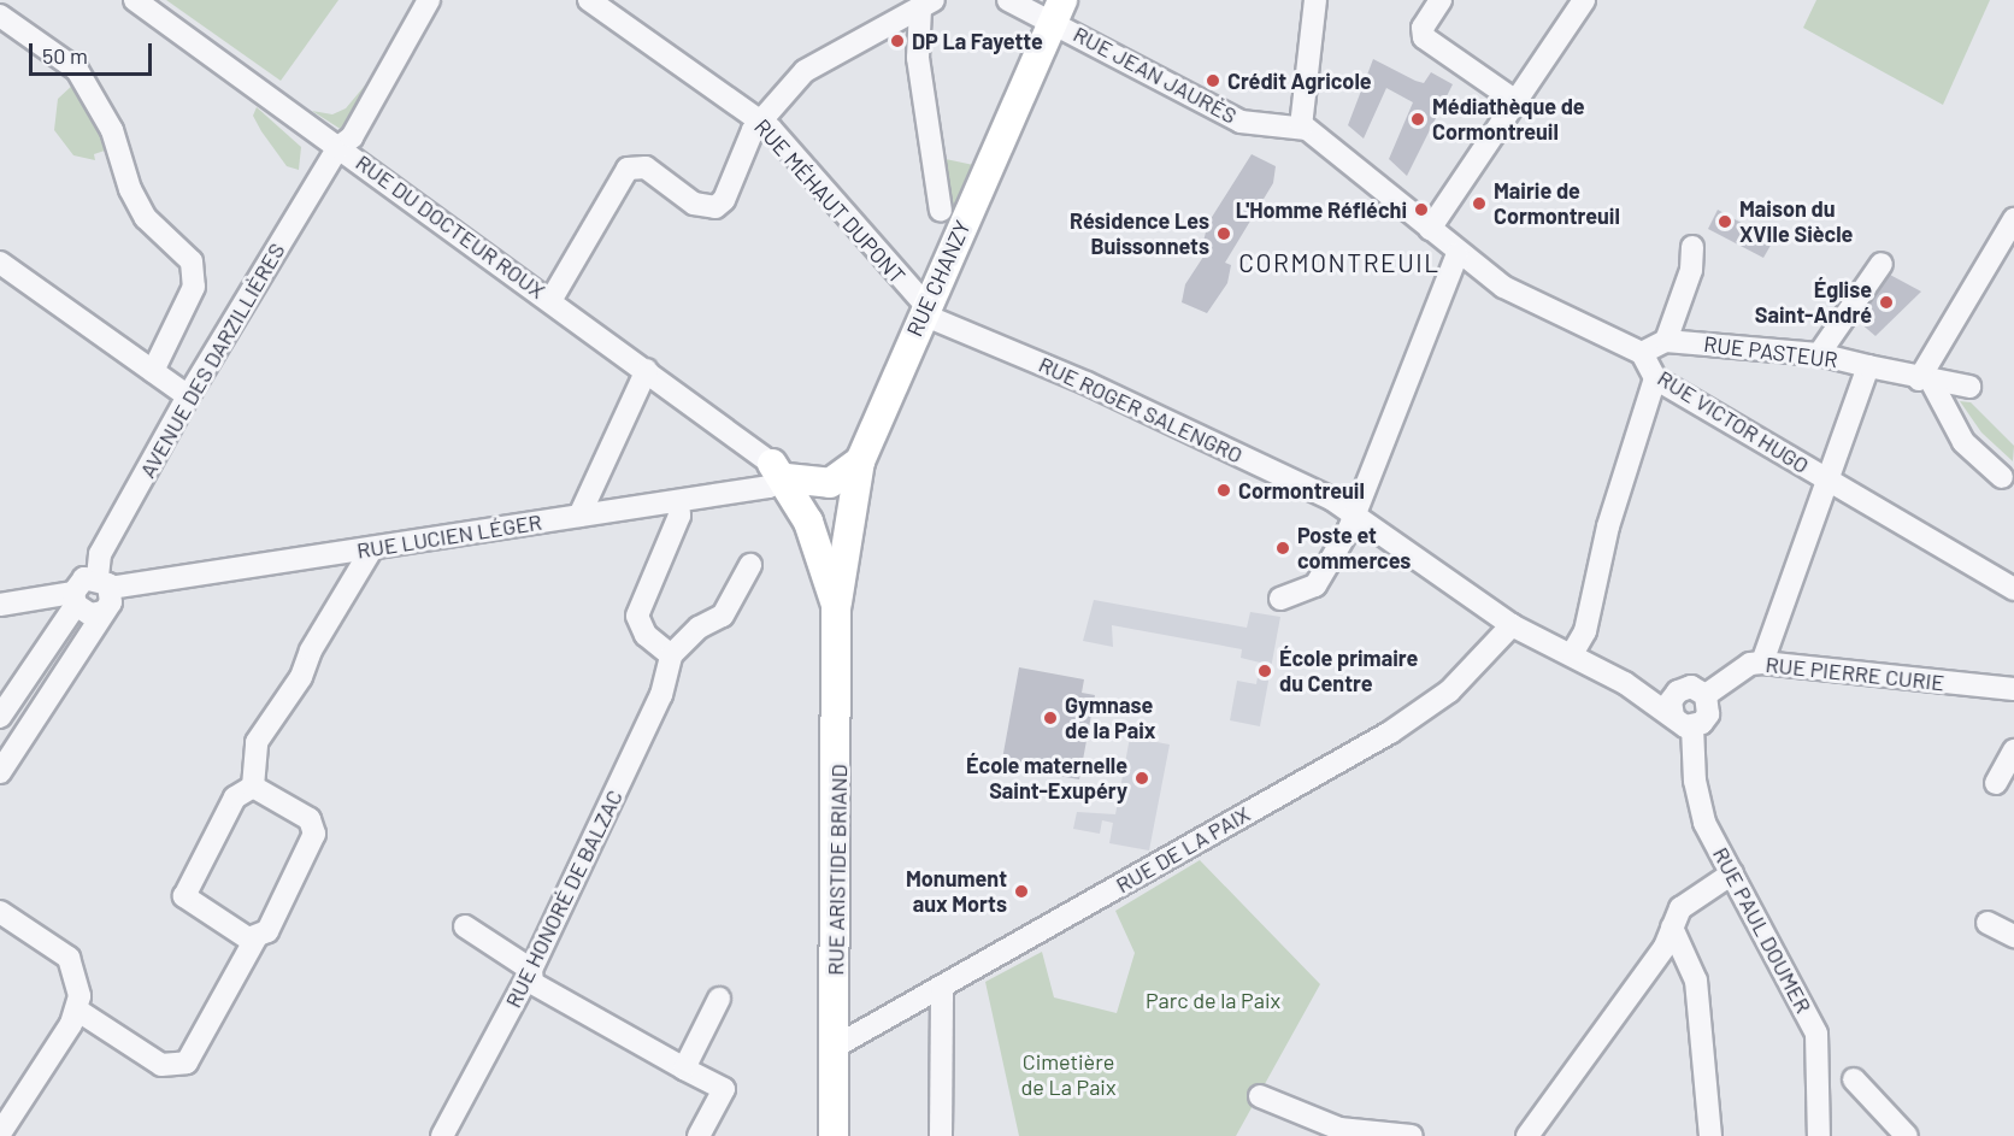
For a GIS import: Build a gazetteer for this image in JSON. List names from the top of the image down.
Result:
{
  "streets": {
    "main road": ["RUE CHANZY", "RUE ARISTIDE BRIAND"],
    "street": [
      "RUE JEAN JAURÈS",
      "RUE MÉHAUT DUPONT",
      "RUE DU DOCTEUR ROUX",
      "RUE PASTEUR",
      "AVENUE DES DARZILLIÈRES",
      "RUE ROGER SALENGRO",
      "RUE VICTOR HUGO",
      "RUE LUCIEN LÉGER",
      "RUE PIERRE CURIE",
      "RUE DE LA PAIX",
      "RUE HONORÉ DE BALZAC",
      "RUE PAUL DOUMER"
    ]
  },
  "crossings": [
    ["RUE JEAN JAURÈS", "RUE CHANZY"],
    ["RUE JEAN JAURÈS", "RUE VICTOR HUGO"],
    ["RUE MÉHAUT DUPONT", "RUE CHANZY"],
    ["RUE MÉHAUT DUPONT", "RUE ROGER SALENGRO"],
    ["RUE DU DOCTEUR ROUX", "AVENUE DES DARZILLIÈRES"],
    ["RUE DU DOCTEUR ROUX", "RUE LUCIEN LÉGER"],
    ["RUE CHANZY", "RUE ROGER SALENGRO"],
    ["RUE PASTEUR", "RUE VICTOR HUGO"],
    ["RUE PASTEUR", "RUE PIERRE CURIE"],
    ["AVENUE DES DARZILLIÈRES", "RUE LUCIEN LÉGER"],
    ["RUE PIERRE CURIE", "RUE PAUL DOUMER"],
    ["RUE DE LA PAIX", "RUE ARISTIDE BRIAND"]
  ],
  "districts": ["CORMONTREUIL"],
  "parks": ["Parc de la Paix", "Cimetière de La Paix"],
  "places": [
    "DP La Fayette",
    "Crédit Agricole",
    "Médiathèque de Cormontreuil",
    "Mairie de Cormontreuil",
    "L'Homme Réfléchi",
    "Maison du XVIIe Siècle",
    "Résidence Les Buissonnets",
    "Église Saint-André",
    "Cormontreuil",
    "Poste et commerces",
    "École primaire du Centre",
    "Gymnase de la Paix",
    "École maternelle Saint-Exupéry",
    "Monument aux Morts"
  ],
  "scale_bar": "50 m"
}
